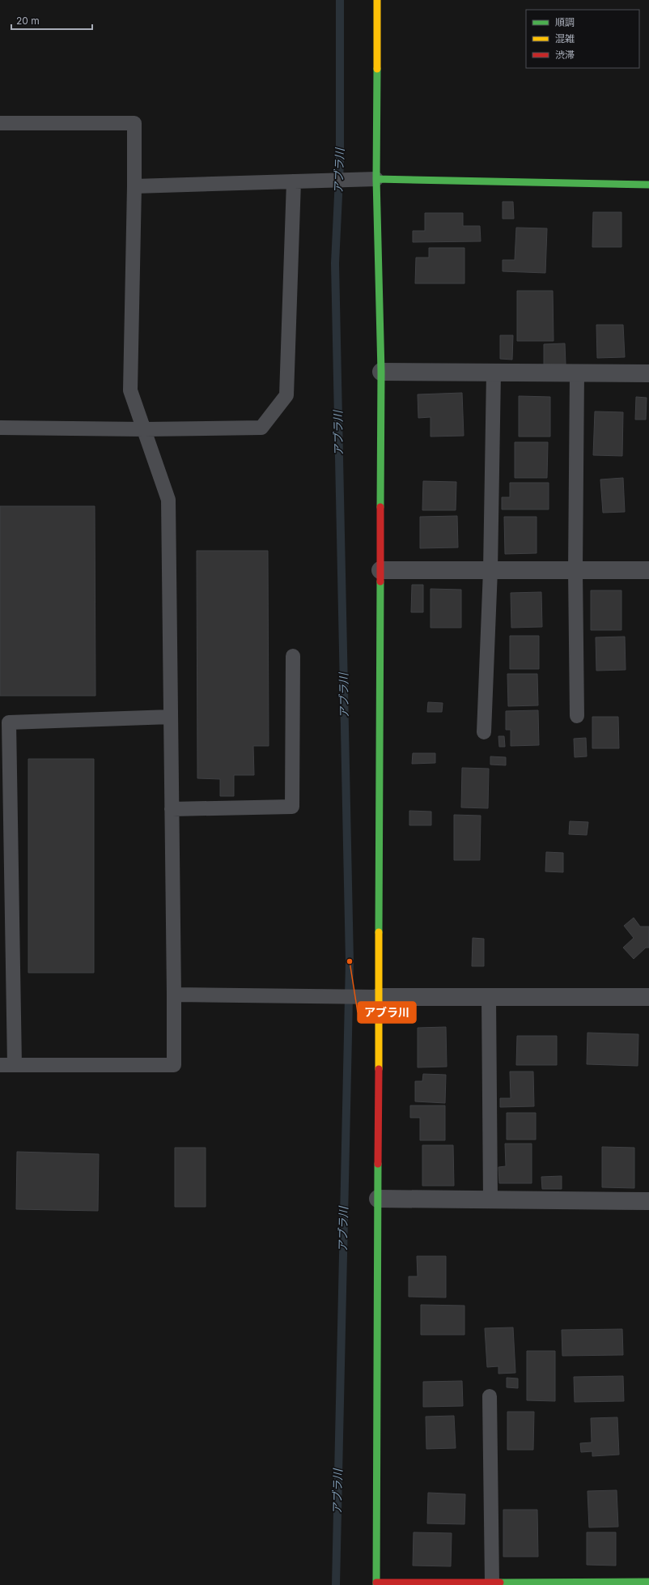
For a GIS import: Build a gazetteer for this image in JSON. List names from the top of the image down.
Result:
{
  "water": ["アブラ川"],
  "places": ["アブラ川"],
  "legend": ["順調", "混雑", "渋滞"],
  "scale_bar": "20 m"
}
